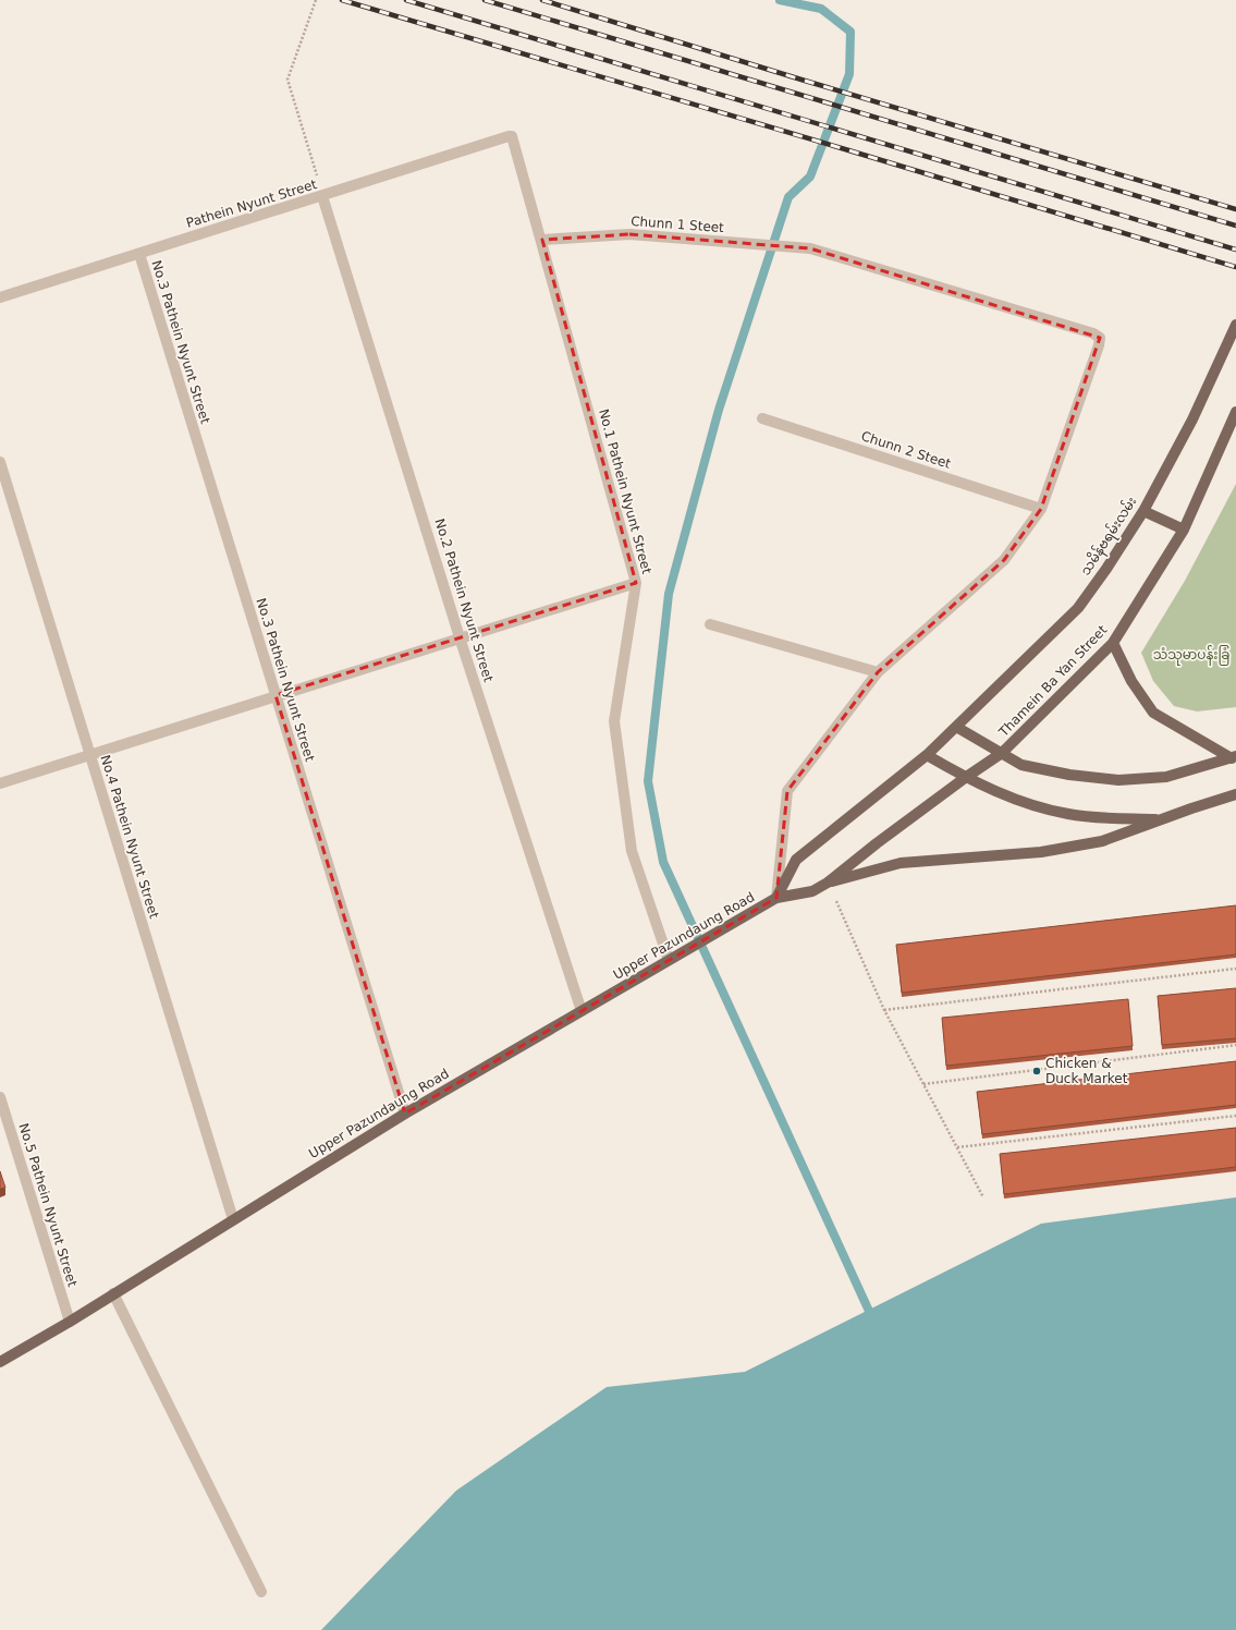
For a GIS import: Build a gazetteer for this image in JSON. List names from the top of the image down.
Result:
{
  "streets": {
    "main road": ["သမိန်ဗရမ်းလမ်း", "Thamein Ba Yan Street", "Upper Pazundaung Road"],
    "street": [
      "Pathein Nyunt Street",
      "Chunn 1 Steet",
      "No.3 Pathein Nyunt Street",
      "Chunn 2 Steet",
      "No.1 Pathein Nyunt Street",
      "No.2 Pathein Nyunt Street",
      "No.4 Pathein Nyunt Street",
      "No.5 Pathein Nyunt Street"
    ]
  },
  "crossings": [
    ["Pathein Nyunt Street", "No.3 Pathein Nyunt Street"],
    ["Pathein Nyunt Street", "No.1 Pathein Nyunt Street"],
    ["Pathein Nyunt Street", "No.2 Pathein Nyunt Street"],
    ["Chunn 1 Steet", "Chunn 2 Steet"],
    ["Chunn 1 Steet", "No.1 Pathein Nyunt Street"],
    ["No.3 Pathein Nyunt Street", "Upper Pazundaung Road"],
    ["No.1 Pathein Nyunt Street", "Upper Pazundaung Road"],
    ["သမိန်ဗရမ်းလမ်း", "Upper Pazundaung Road"],
    ["No.2 Pathein Nyunt Street", "Upper Pazundaung Road"],
    ["No.4 Pathein Nyunt Street", "Upper Pazundaung Road"],
    ["Upper Pazundaung Road", "No.5 Pathein Nyunt Street"]
  ],
  "parks": ["သံသုမာပန်းခြံ"],
  "places": ["Chicken & Duck Market"]
}
